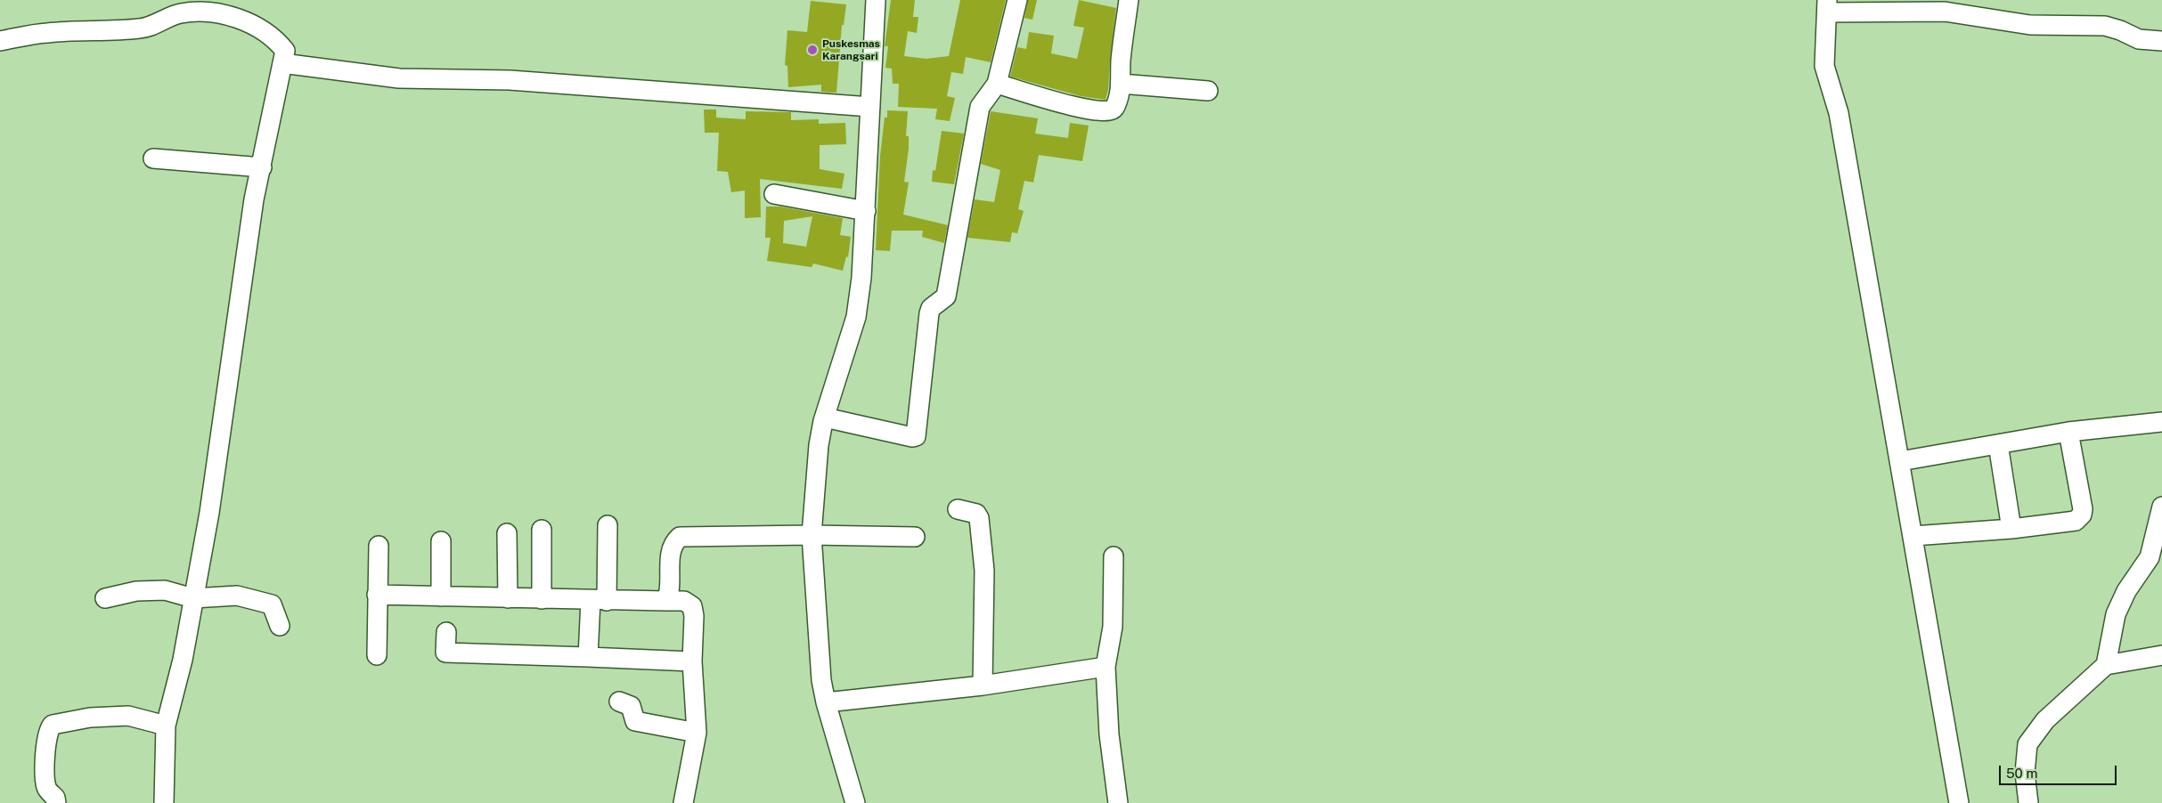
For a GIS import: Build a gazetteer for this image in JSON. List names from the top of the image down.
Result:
{
  "places": ["Puskesmas Karangsari"],
  "scale_bar": "50 m"
}
